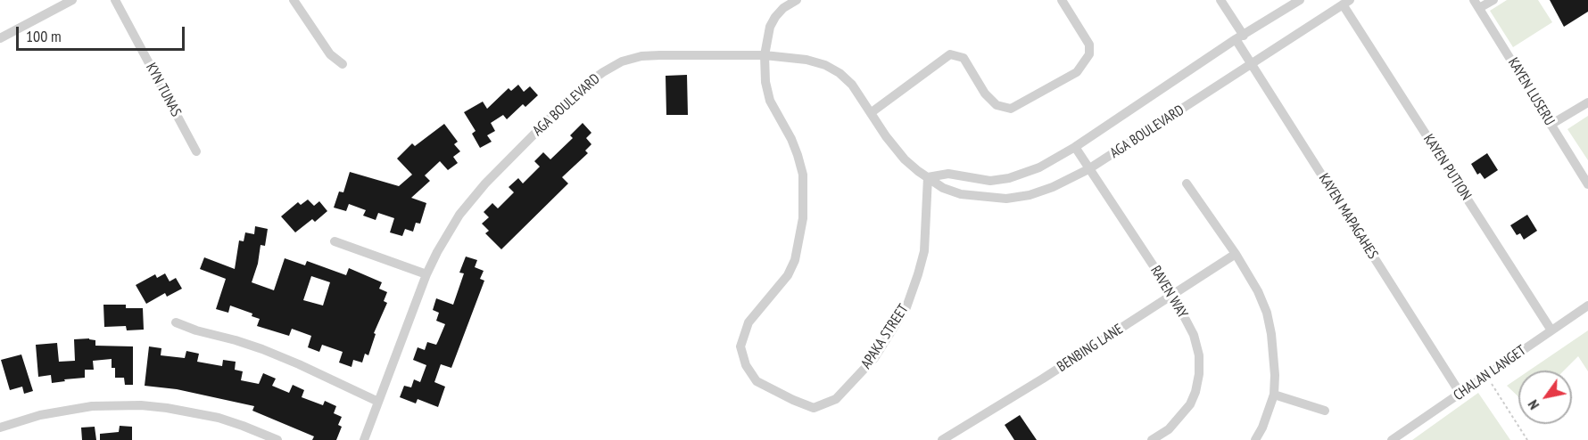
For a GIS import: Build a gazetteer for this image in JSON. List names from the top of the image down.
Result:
{
  "streets": {
    "street": [
      "KYN TUNAS",
      "KAYEN LUSERU",
      "AGA BOULEVARD",
      "KAYEN PUTION",
      "KAYEN MAPAGAHES",
      "RAVEN WAY",
      "APAKA STREET",
      "BENBING LANE",
      "CHALAN LANGET"
    ]
  },
  "crossings": [
    ["AGA BOULEVARD", "KAYEN PUTION"],
    ["AGA BOULEVARD", "KAYEN MAPAGAHES"],
    ["AGA BOULEVARD", "RAVEN WAY"],
    ["AGA BOULEVARD", "APAKA STREET"],
    ["KAYEN PUTION", "CHALAN LANGET"],
    ["KAYEN MAPAGAHES", "CHALAN LANGET"],
    ["RAVEN WAY", "BENBING LANE"]
  ],
  "scale_bar": "100 m",
  "north": "bottom left"
}
